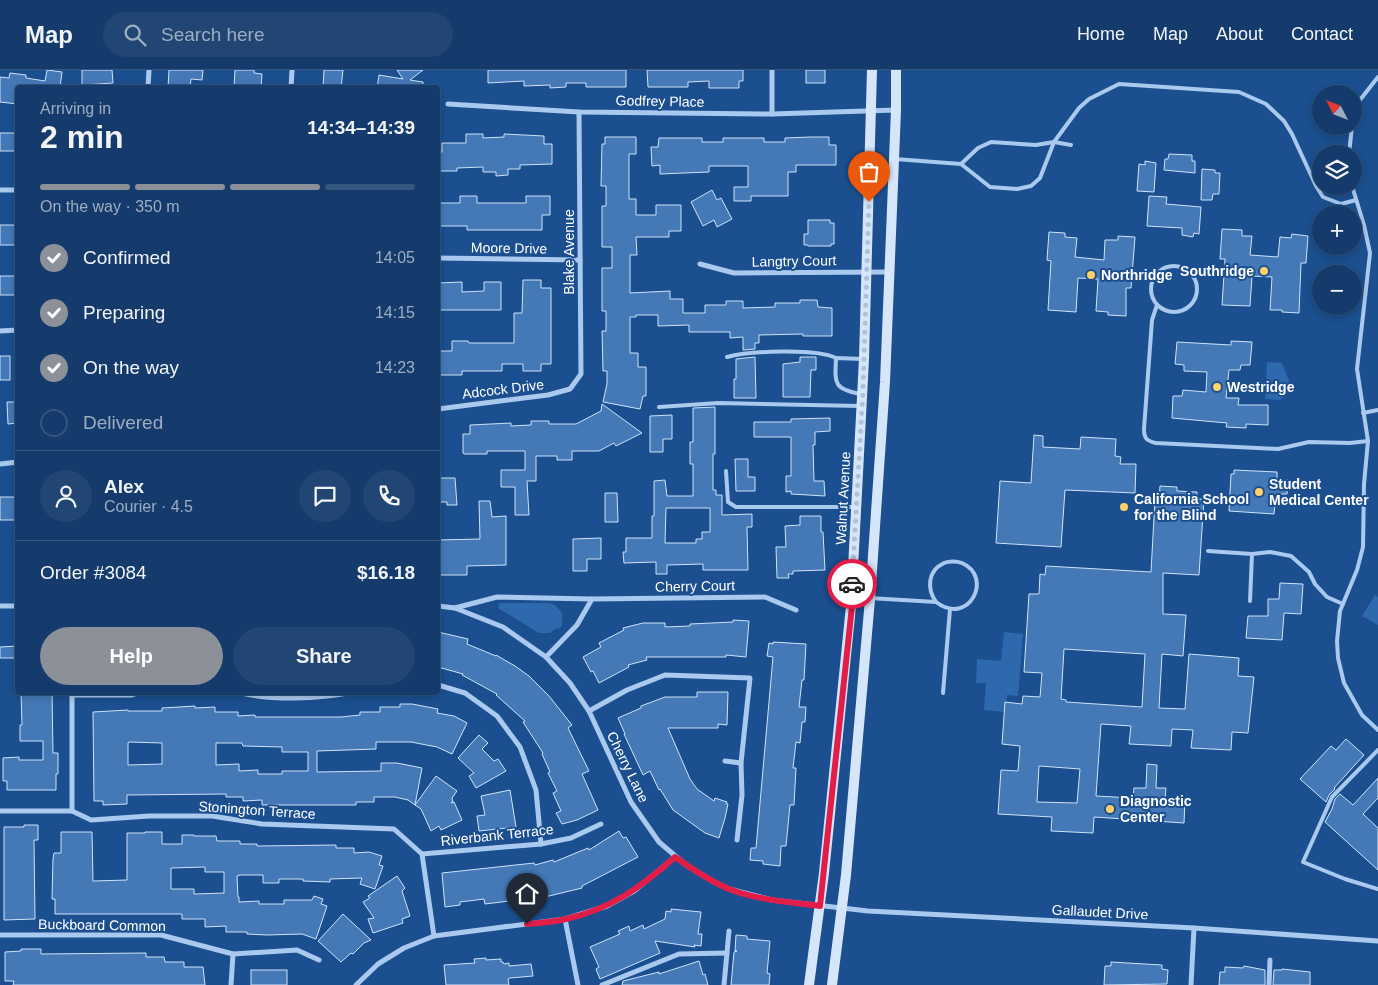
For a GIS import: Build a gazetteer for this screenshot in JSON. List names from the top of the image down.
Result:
{
  "streets": {
    "main road": ["Walnut Avenue"],
    "street": [
      "Godfrey Place",
      "Moore Drive",
      "Blake Avenue",
      "Langtry Court",
      "Adcock Drive",
      "Cherry Court",
      "Cherry Lane",
      "Stonington Terrace",
      "Riverbank Terrace",
      "Gallaudet Drive",
      "Buckboard Common"
    ]
  },
  "crossings": [
    ["Godfrey Place", "Blake Avenue"],
    ["Godfrey Place", "Walnut Avenue"],
    ["Moore Drive", "Blake Avenue"],
    ["Blake Avenue", "Adcock Drive"],
    ["Langtry Court", "Walnut Avenue"],
    ["Walnut Avenue", "Cherry Lane"],
    ["Walnut Avenue", "Gallaudet Drive"],
    ["Cherry Court", "Cherry Lane"],
    ["Cherry Lane", "Gallaudet Drive"],
    ["Stonington Terrace", "Riverbank Terrace"]
  ],
  "places": [
    "Southridge",
    "Northridge",
    "Westridge",
    "Student Medical Center",
    "California School for the Blind",
    "Diagnostic Center"
  ],
  "north": "top left",
  "page": {
    "header": "Map",
    "search": "Search here",
    "nav": [
      "Home",
      "Map",
      "About",
      "Contact"
    ],
    "map_buttons": ["+", "−"],
    "heading": ["2 min", "Arriving in", "14:34–14:39"],
    "panel": [
      "Alex",
      "Courier · 4.5",
      "Order #3084",
      "$16.18"
    ],
    "bar": "On the way · 350 m",
    "list": [
      ["Confirmed", "14:05"],
      ["Preparing", "14:15"],
      ["On the way", "14:23"],
      "Delivered"
    ],
    "buttons": ["Help", "Share"]
  }
}
